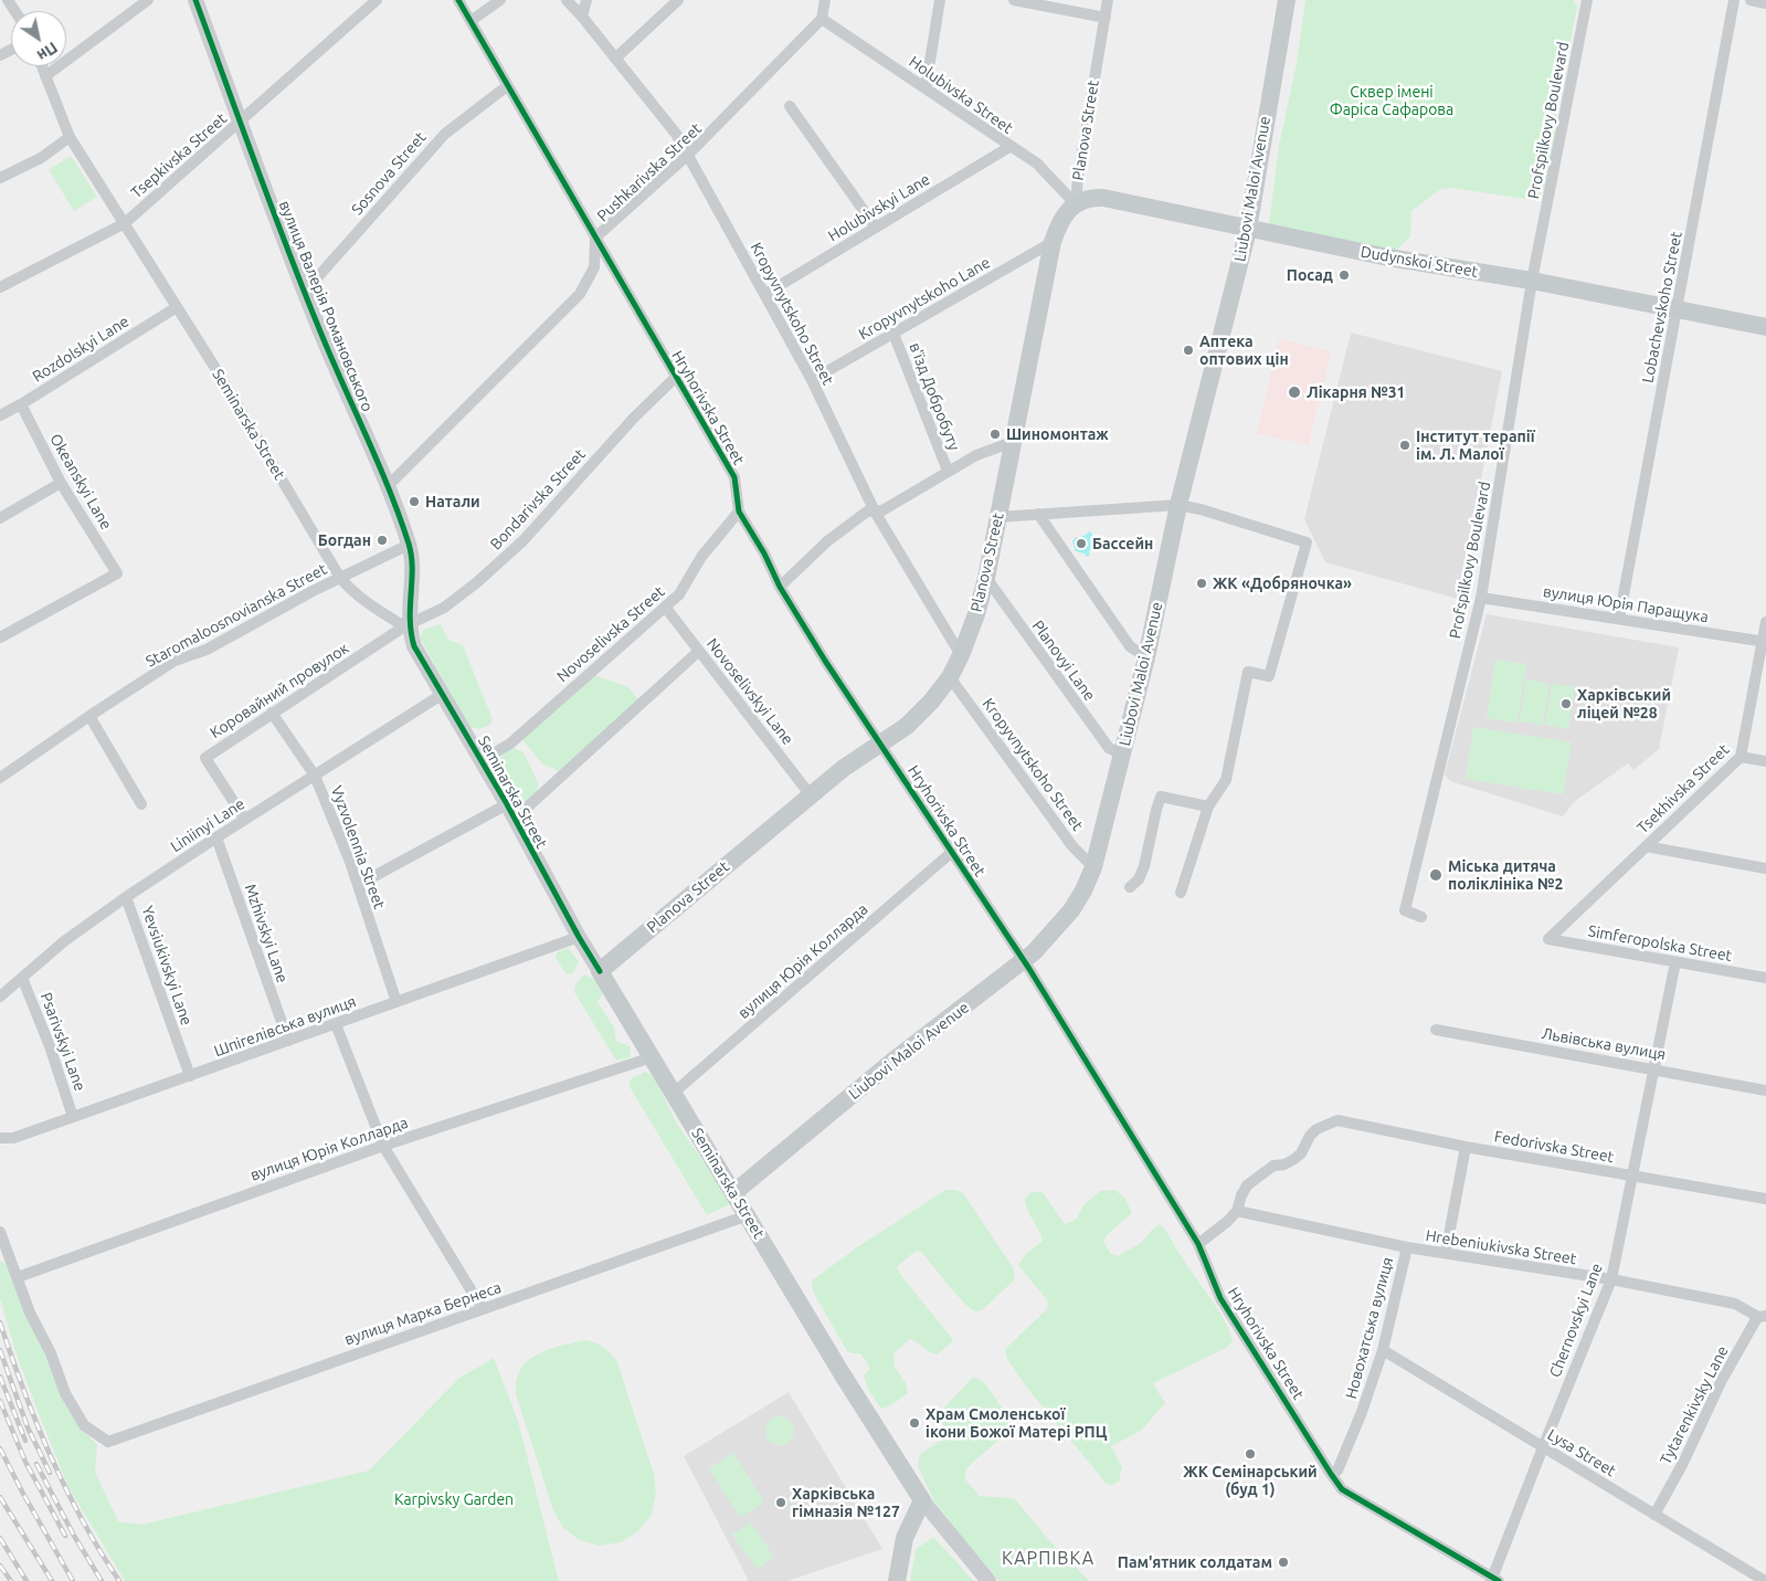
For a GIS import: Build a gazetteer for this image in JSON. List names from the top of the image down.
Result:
{
  "streets": {
    "main road": [
      "Planova Street",
      "Liubovi Maloi Avenue",
      "Dudynskoi Street",
      "Seminarska Street"
    ],
    "street": [
      "Holubivska Street",
      "Profspilkovy Boulevard",
      "Tsepkivska Street",
      "Pushkarivska Street",
      "Sosnova Street",
      "Holubivskyi Lane",
      "Kropyvnytskoho Lane",
      "вулиця Валерія Романовського",
      "Lobachevskoho Street",
      "Kropyvnytskoho Street",
      "Rozdolskyi Lane",
      "в'їзд Добробуту",
      "Hryhorivska Street",
      "Okeanskyi Lane",
      "Bondarivska Street",
      "вулиця Юрія Паращука",
      "Staromaloosnovianska Street",
      "Novoselivska Street",
      "Planovyi Lane",
      "Коровайний провулок",
      "Novoselivskyi Lane",
      "Tsekhivska Street",
      "Liniinyi Lane",
      "Vyzvolennia Street",
      "Mzhivskyi Lane",
      "Simferopolska Street",
      "вулиця Юрія Колларда",
      "Yevsiukivskyi Lane",
      "Шпігелівська вулиця",
      "Psarivskyi Lane",
      "Львівська вулиця",
      "Fedorivska Street",
      "Hrebeniukivska Street",
      "вулиця Марка Бернеса",
      "Chernovskyi Lane",
      "Новохатська вулиця",
      "Tytarenkivsky Lane",
      "Lysa Street"
    ]
  },
  "crossings": [
    ["Holubivska Street", "Planova Street"],
    ["Holubivska Street", "Pushkarivska Street"],
    ["Holubivska Street", "Holubivskyi Lane"],
    ["Holubivska Street", "Dudynskoi Street"],
    ["Profspilkovy Boulevard", "Dudynskoi Street"],
    ["Profspilkovy Boulevard", "вулиця Юрія Паращука"],
    ["Planova Street", "Dudynskoi Street"],
    ["Planova Street", "Kropyvnytskoho Lane"],
    ["Planova Street", "Kropyvnytskoho Street"],
    ["Planova Street", "Hryhorivska Street"],
    ["Planova Street", "Seminarska Street"],
    ["Planova Street", "Planovyi Lane"],
    ["Planova Street", "Novoselivskyi Lane"],
    ["Tsepkivska Street", "вулиця Валерія Романовського"],
    ["Tsepkivska Street", "Seminarska Street"],
    ["Pushkarivska Street", "вулиця Валерія Романовського"],
    ["Pushkarivska Street", "Kropyvnytskoho Street"],
    ["Pushkarivska Street", "Hryhorivska Street"],
    ["Sosnova Street", "вулиця Валерія Романовського"],
    ["Sosnova Street", "Hryhorivska Street"],
    ["Liubovi Maloi Avenue", "Dudynskoi Street"],
    ["Liubovi Maloi Avenue", "Kropyvnytskoho Street"],
    ["Liubovi Maloi Avenue", "Hryhorivska Street"],
    ["Liubovi Maloi Avenue", "Seminarska Street"],
    ["Liubovi Maloi Avenue", "Planovyi Lane"],
    ["Holubivskyi Lane", "Kropyvnytskoho Street"],
    ["Dudynskoi Street", "Lobachevskoho Street"],
    ["Kropyvnytskoho Lane", "Kropyvnytskoho Street"],
    ["Kropyvnytskoho Lane", "в'їзд Добробуту"],
    ["вулиця Валерія Романовського", "Seminarska Street"],
    ["вулиця Валерія Романовського", "Bondarivska Street"],
    ["вулиця Валерія Романовського", "Staromaloosnovianska Street"],
    ["вулиця Валерія Романовського", "Коровайний провулок"],
    ["Lobachevskoho Street", "вулиця Юрія Паращука"],
    ["Rozdolskyi Lane", "Seminarska Street"],
    ["Rozdolskyi Lane", "Okeanskyi Lane"],
    ["Hryhorivska Street", "Bondarivska Street"],
    ["Hryhorivska Street", "Novoselivska Street"],
    ["Hryhorivska Street", "вулиця Юрія Колларда"],
    ["Hryhorivska Street", "Chernovskyi Lane"],
    ["Hryhorivska Street", "Новохатська вулиця"],
    ["Seminarska Street", "Bondarivska Street"],
    ["Seminarska Street", "Staromaloosnovianska Street"],
    ["Seminarska Street", "Novoselivska Street"],
    ["Seminarska Street", "Коровайний провулок"],
    ["Seminarska Street", "Liniinyi Lane"],
    ["Seminarska Street", "вулиця Юрія Колларда"],
    ["Seminarska Street", "Шпігелівська вулиця"],
    ["Seminarska Street", "вулиця Марка Бернеса"],
    ["Bondarivska Street", "Коровайний провулок"],
    ["вулиця Юрія Паращука", "Tsekhivska Street"],
    ["Novoselivska Street", "Novoselivskyi Lane"],
    ["Коровайний провулок", "Liniinyi Lane"],
    ["Коровайний провулок", "Vyzvolennia Street"],
    ["Tsekhivska Street", "Simferopolska Street"],
    ["Liniinyi Lane", "Vyzvolennia Street"],
    ["Liniinyi Lane", "Mzhivskyi Lane"],
    ["Liniinyi Lane", "Yevsiukivskyi Lane"],
    ["Liniinyi Lane", "Psarivskyi Lane"],
    ["Vyzvolennia Street", "Шпігелівська вулиця"],
    ["Mzhivskyi Lane", "Шпігелівська вулиця"],
    ["Simferopolska Street", "Chernovskyi Lane"],
    ["вулиця Юрія Колларда", "вулиця Марка Бернеса"],
    ["Yevsiukivskyi Lane", "Шпігелівська вулиця"],
    ["Шпігелівська вулиця", "Psarivskyi Lane"],
    ["Львівська вулиця", "Chernovskyi Lane"],
    ["Fedorivska Street", "Hrebeniukivska Street"],
    ["Fedorivska Street", "Chernovskyi Lane"],
    ["Hrebeniukivska Street", "Chernovskyi Lane"],
    ["Hrebeniukivska Street", "Новохатська вулиця"],
    ["Hrebeniukivska Street", "Tytarenkivsky Lane"],
    ["Chernovskyi Lane", "Lysa Street"],
    ["Новохатська вулиця", "Lysa Street"],
    ["Tytarenkivsky Lane", "Lysa Street"]
  ],
  "districts": ["КАРПІВКА"],
  "parks": ["Сквер імені Фаріса Сафарова", "Karpivsky Garden"],
  "places": [
    "Посад",
    "Аптека оптових цін",
    "Лікарня №31",
    "Шиномонтаж",
    "Інститут терапії ім. Л. Малої",
    "Натали",
    "Богдан",
    "Бассейн",
    "ЖК «Добряночка»",
    "Харківський ліцей №28",
    "Міська дитяча поліклініка №2",
    "Храм Смоленської ікони Божої Матері РПЦ",
    "ЖК Семінарський (буд 1)",
    "Харківська гімназія №127",
    "Пам'ятник солдатам"
  ],
  "north": "bottom right"
}
